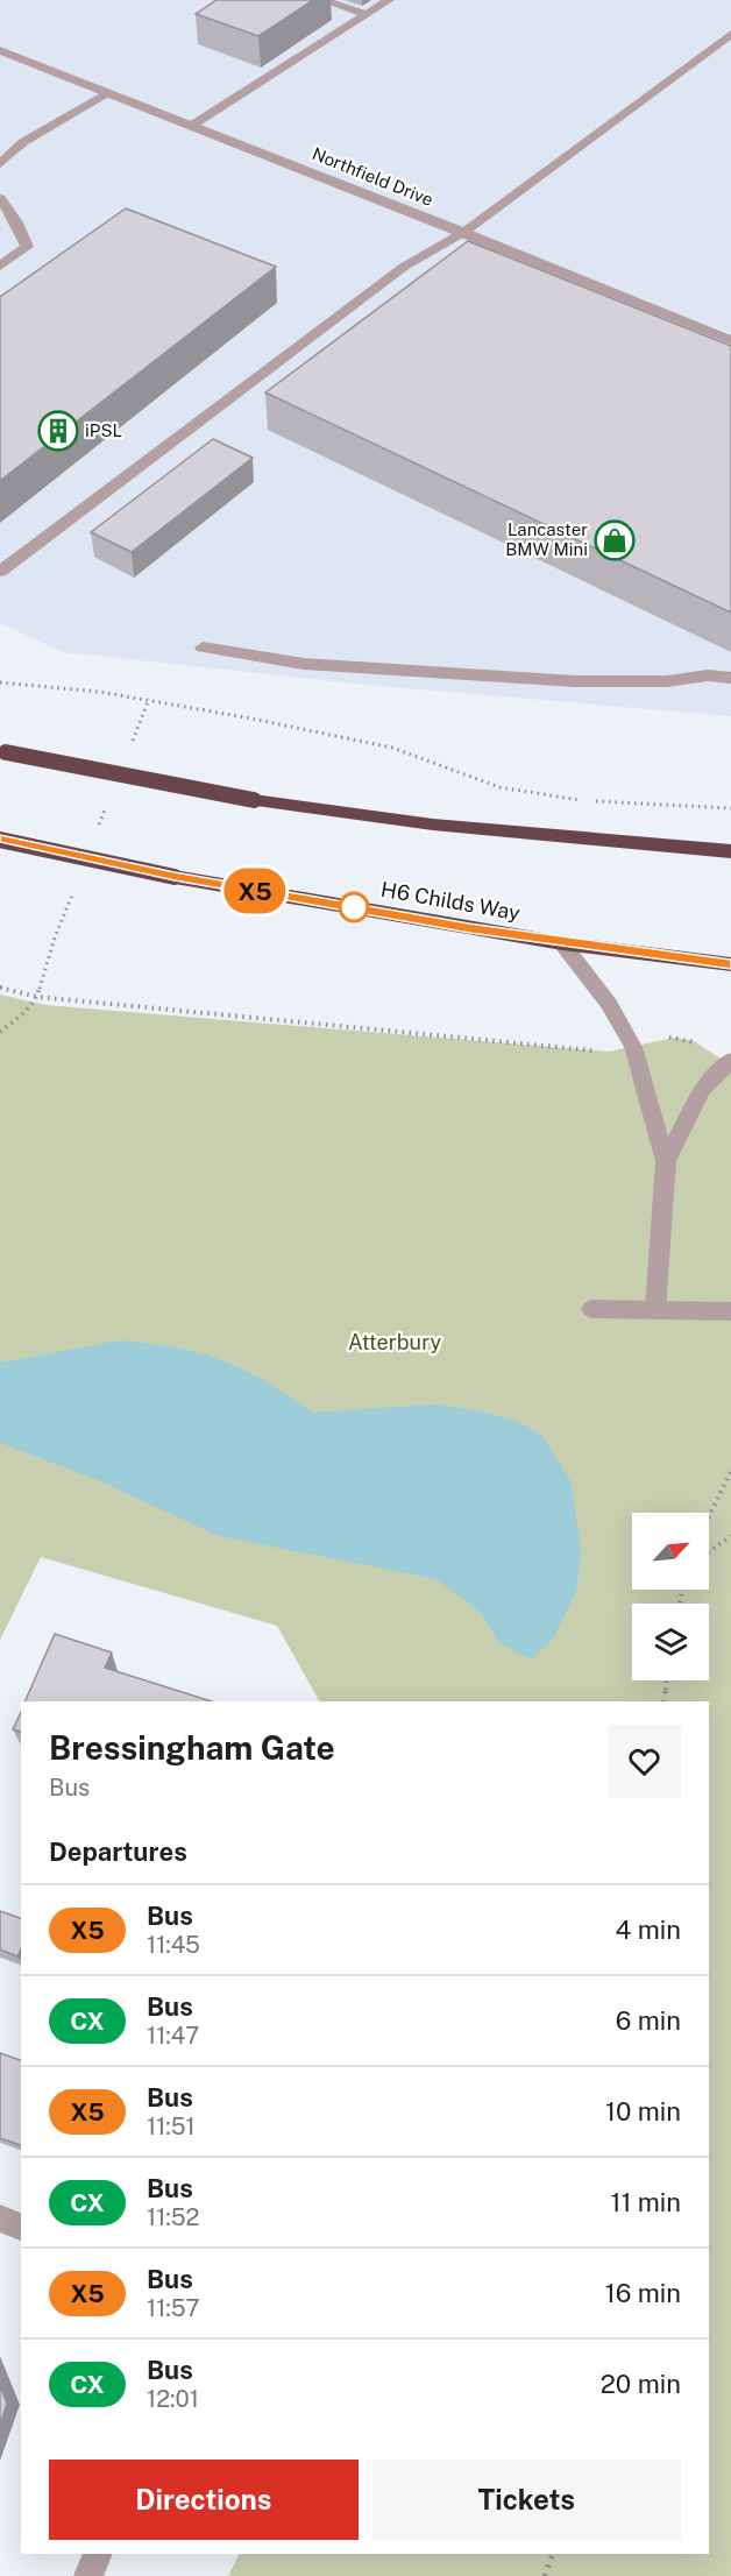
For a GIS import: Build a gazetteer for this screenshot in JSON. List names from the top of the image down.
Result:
{
  "streets": {
    "highway": ["H6 Childs Way"],
    "street": ["Northfield Drive"]
  },
  "parks": ["Atterbury"],
  "places": {
    "building": ["iPSL"],
    "shop": ["Lancaster BMW Mini"]
  },
  "lines": ["bus line X5"],
  "north": "top right",
  "page": {
    "on_map": "X5",
    "heading": [
      ["Bressingham Gate", "Bus"],
      "Departures"
    ],
    "list": [
      {
        "mark": "X5",
        "name": "Bus",
        "note": "11:45",
        "value": "4 min"
      },
      {
        "mark": "CX",
        "name": "Bus",
        "note": "11:47",
        "value": "6 min"
      },
      {
        "mark": "X5",
        "name": "Bus",
        "note": "11:51",
        "value": "10 min"
      },
      {
        "mark": "CX",
        "name": "Bus",
        "note": "11:52",
        "value": "11 min"
      },
      {
        "mark": "X5",
        "name": "Bus",
        "note": "11:57",
        "value": "16 min"
      },
      {
        "mark": "CX",
        "name": "Bus",
        "note": "12:01",
        "value": "20 min"
      }
    ],
    "buttons": ["Directions", "Tickets"]
  }
}
